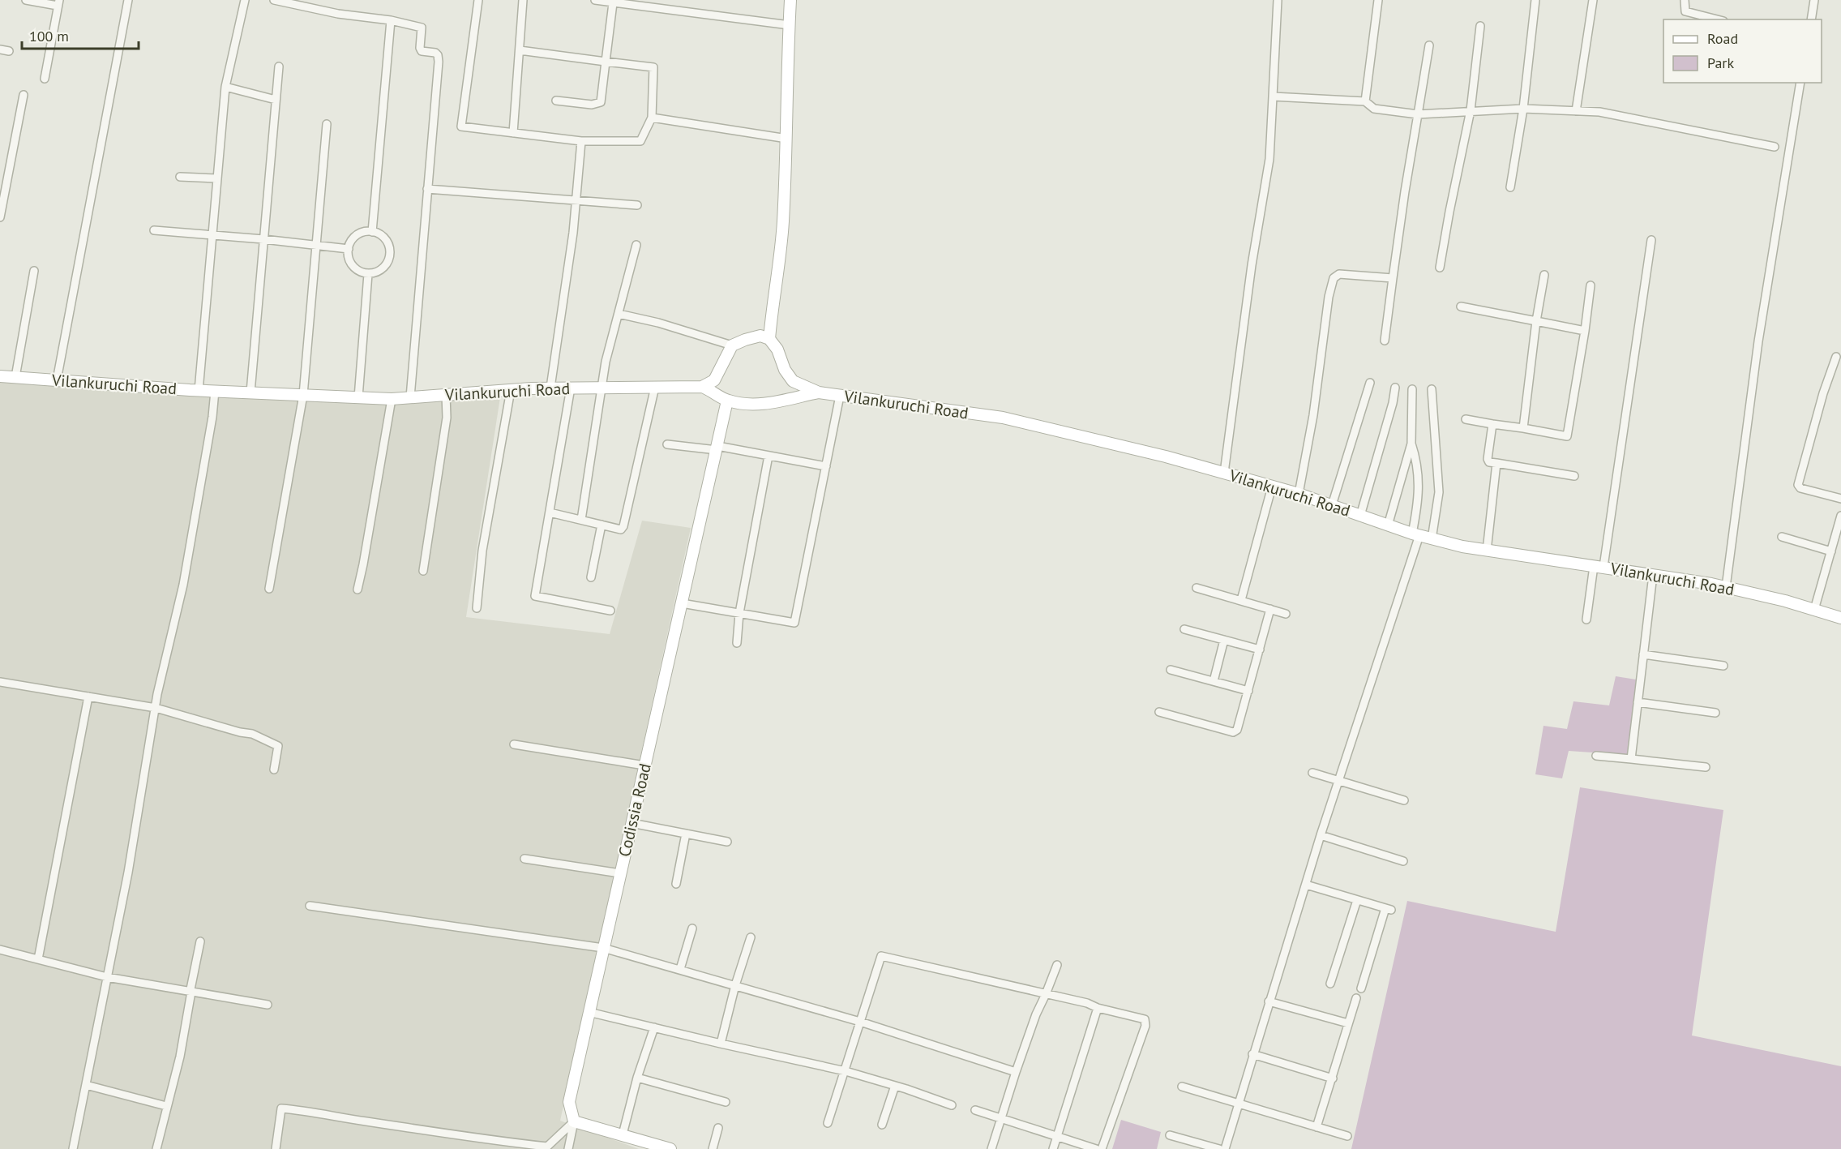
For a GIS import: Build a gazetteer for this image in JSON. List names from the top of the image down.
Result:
{
  "streets": {
    "main road": ["Vilankuruchi Road", "Codissia Road"]
  },
  "legend": ["Road", "Park"],
  "scale_bar": "100 m"
}
